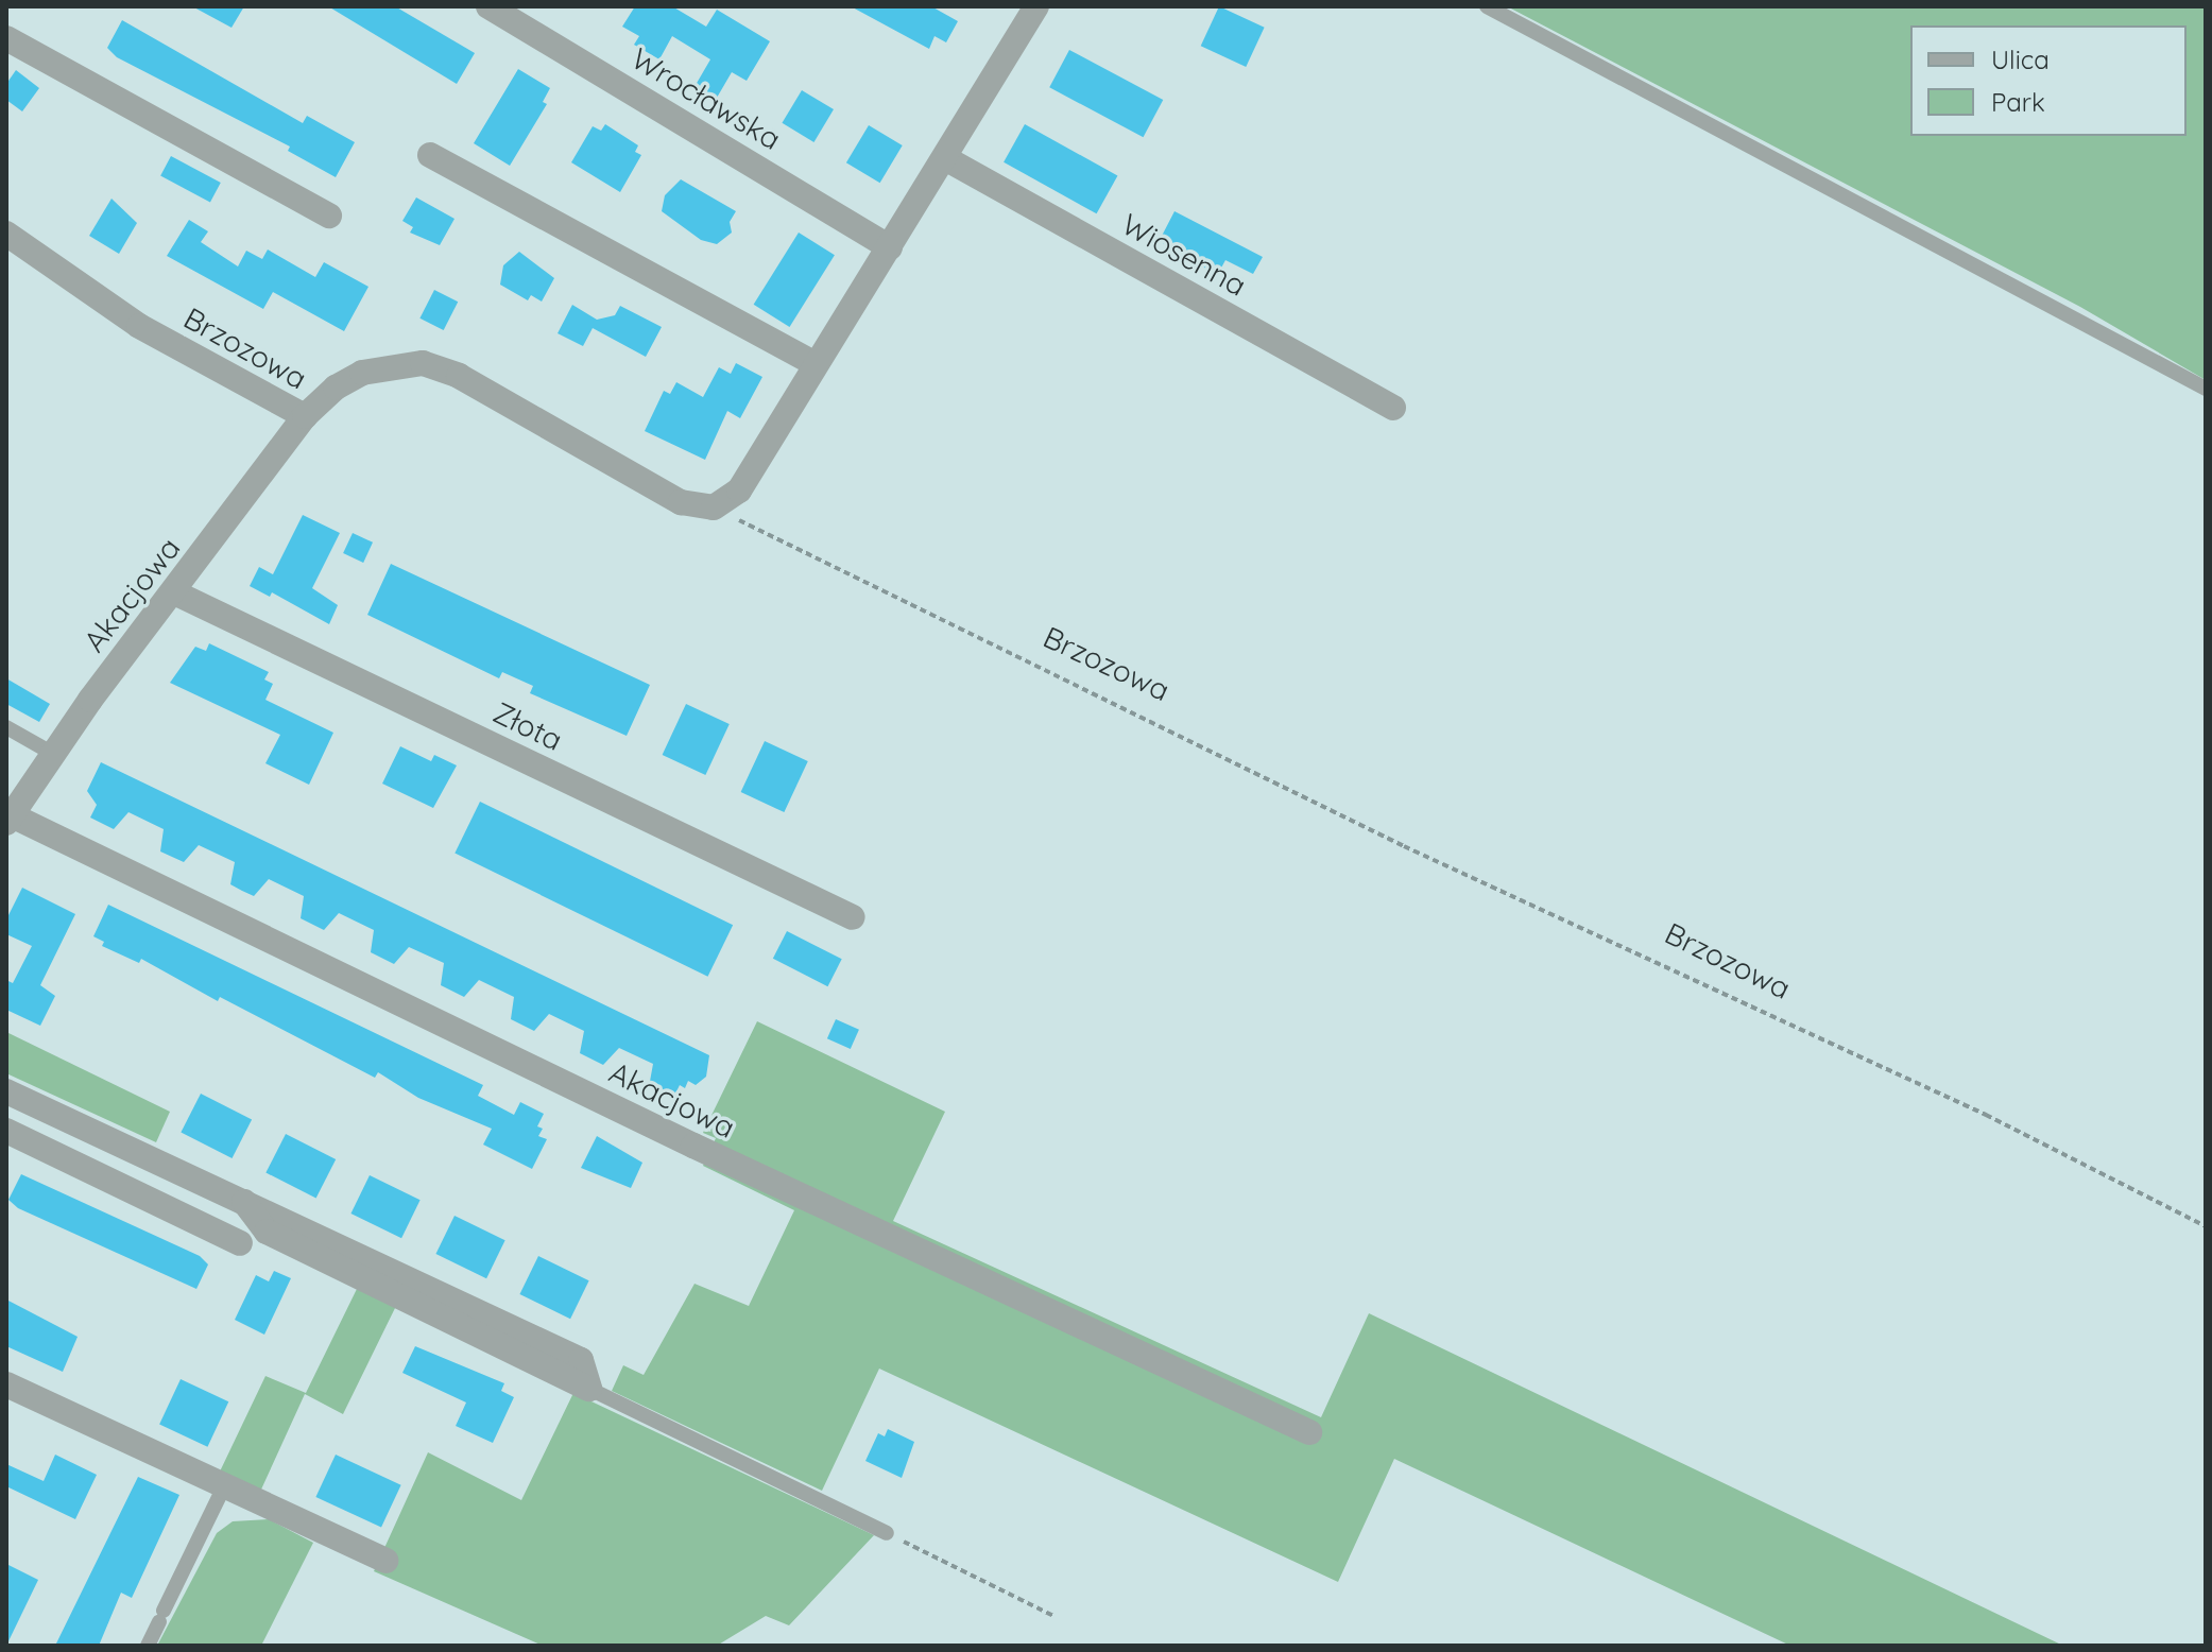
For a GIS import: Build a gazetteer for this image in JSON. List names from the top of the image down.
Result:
{
  "streets": {
    "street": [
      "Wrocławska",
      "Wiosenna",
      "Brzozowa",
      "Akacjowa",
      "Złota"
    ]
  },
  "crossings": [
    ["Brzozowa", "Akacjowa"],
    ["Akacjowa", "Złota"]
  ],
  "legend": ["Ulica", "Park"]
}
